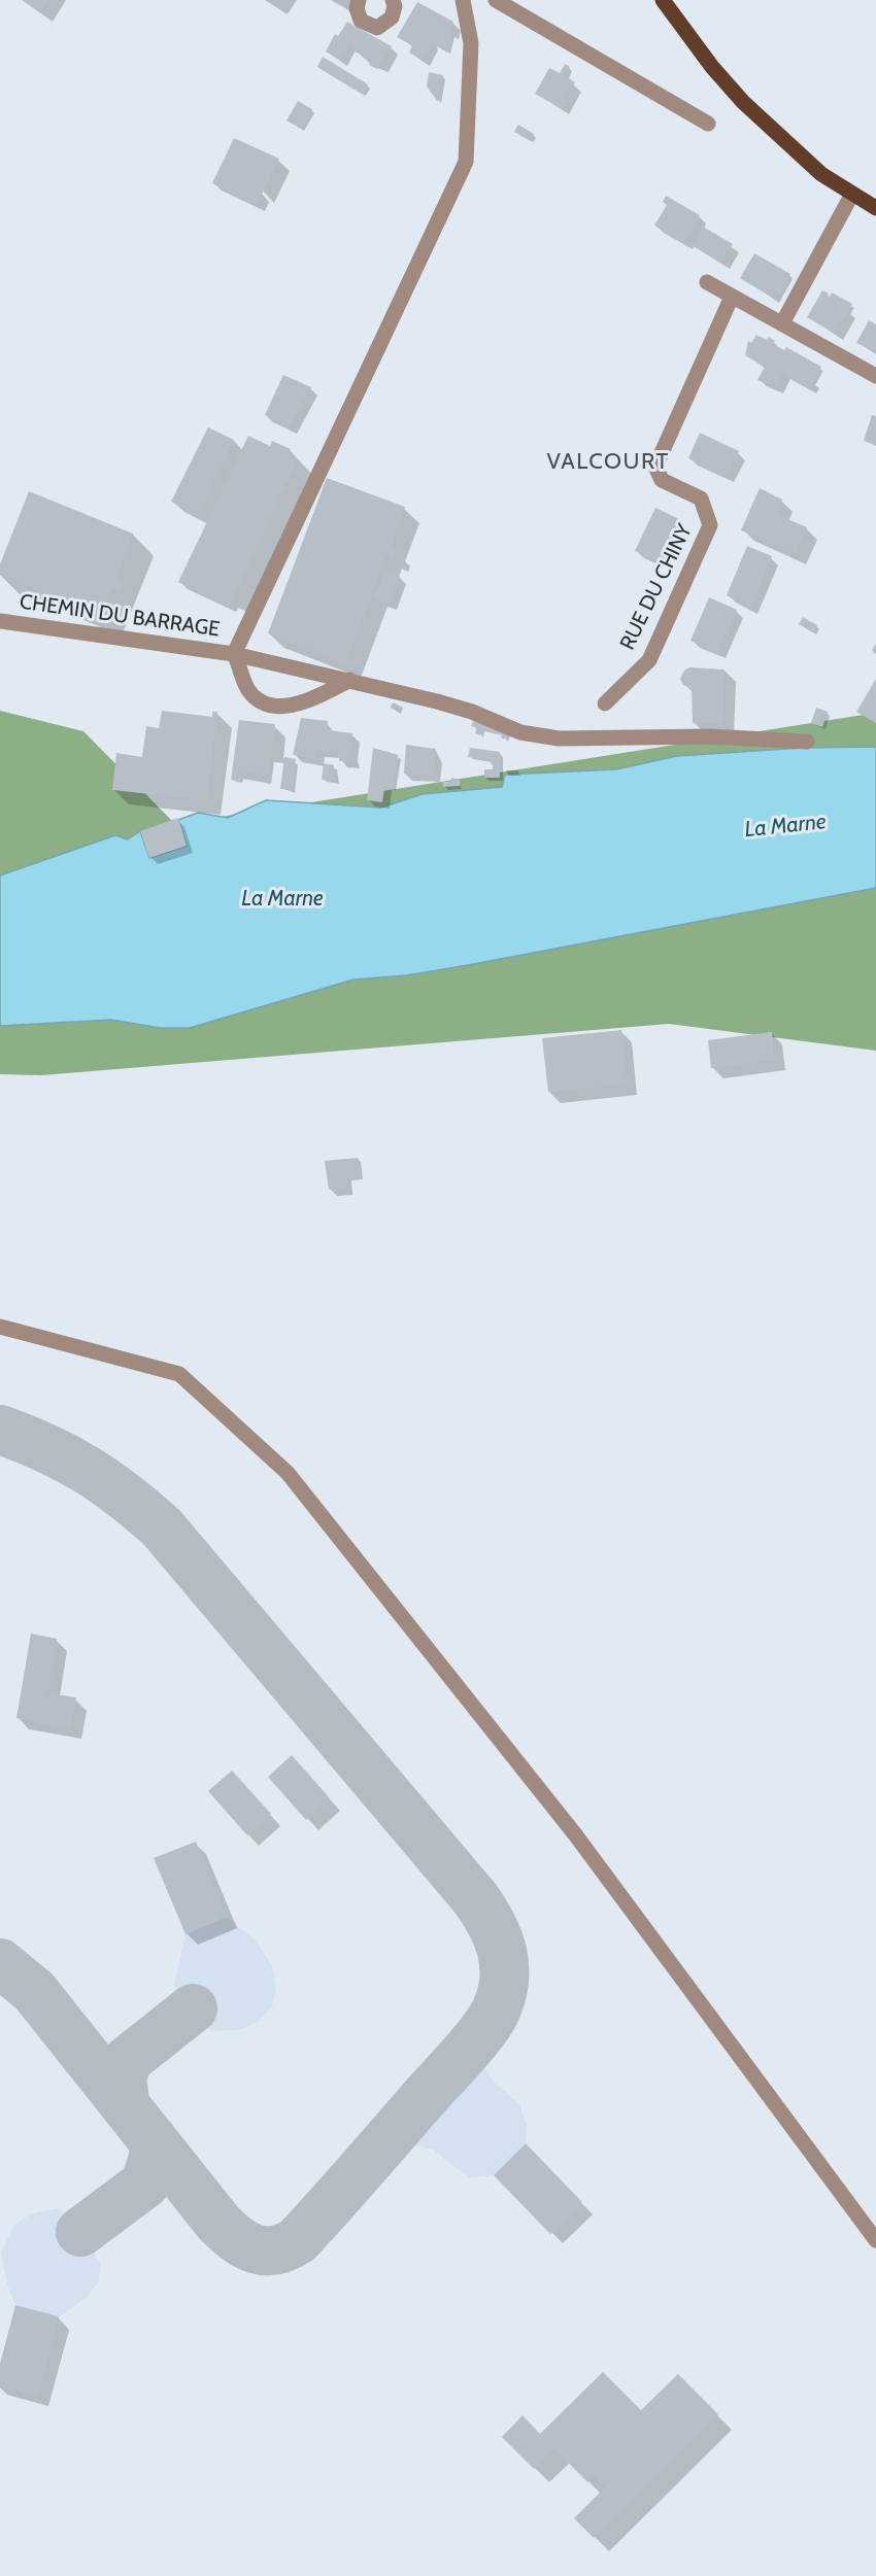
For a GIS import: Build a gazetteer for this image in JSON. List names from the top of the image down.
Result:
{
  "streets": {
    "street": ["RUE DU CHINY", "CHEMIN DU BARRAGE"]
  },
  "districts": ["VALCOURT"],
  "water": ["La Marne"]
}
